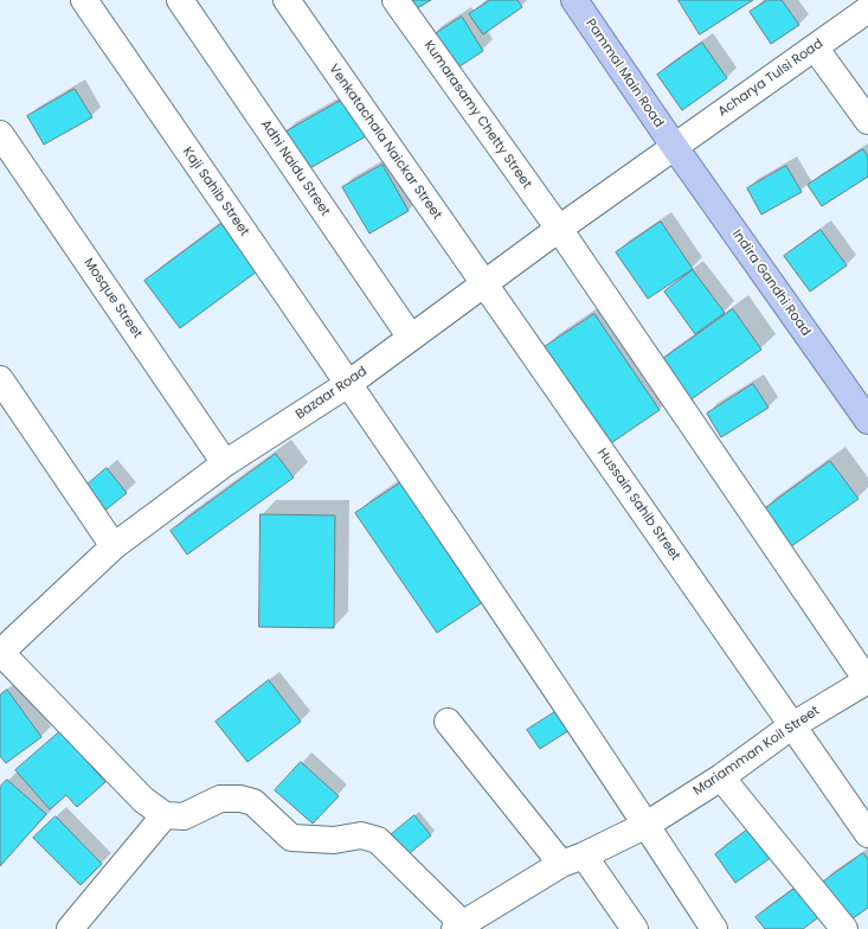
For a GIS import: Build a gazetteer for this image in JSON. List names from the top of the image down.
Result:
{
  "streets": {
    "main road": ["Pammal Main Road", "Indira Gandhi Road"],
    "street": [
      "Acharya Tulsi Road",
      "Kumarasamy Chetty Street",
      "Venkatachala Naickar Street",
      "Adhi Naidu Street",
      "Kaji Sahib Street",
      "Mosque Street",
      "Bazaar Road",
      "Hussain Sahib Street",
      "Mariamman Koil Street"
    ]
  },
  "crossings": [
    ["Pammal Main Road", "Acharya Tulsi Road"],
    ["Pammal Main Road", "Indira Gandhi Road"],
    ["Pammal Main Road", "Bazaar Road"],
    ["Acharya Tulsi Road", "Indira Gandhi Road"],
    ["Acharya Tulsi Road", "Bazaar Road"],
    ["Kumarasamy Chetty Street", "Bazaar Road"],
    ["Kumarasamy Chetty Street", "Mariamman Koil Street"],
    ["Venkatachala Naickar Street", "Bazaar Road"],
    ["Venkatachala Naickar Street", "Hussain Sahib Street"],
    ["Adhi Naidu Street", "Bazaar Road"],
    ["Kaji Sahib Street", "Bazaar Road"],
    ["Kaji Sahib Street", "Mariamman Koil Street"],
    ["Indira Gandhi Road", "Bazaar Road"],
    ["Mosque Street", "Bazaar Road"],
    ["Bazaar Road", "Hussain Sahib Street"],
    ["Hussain Sahib Street", "Mariamman Koil Street"]
  ]
}
